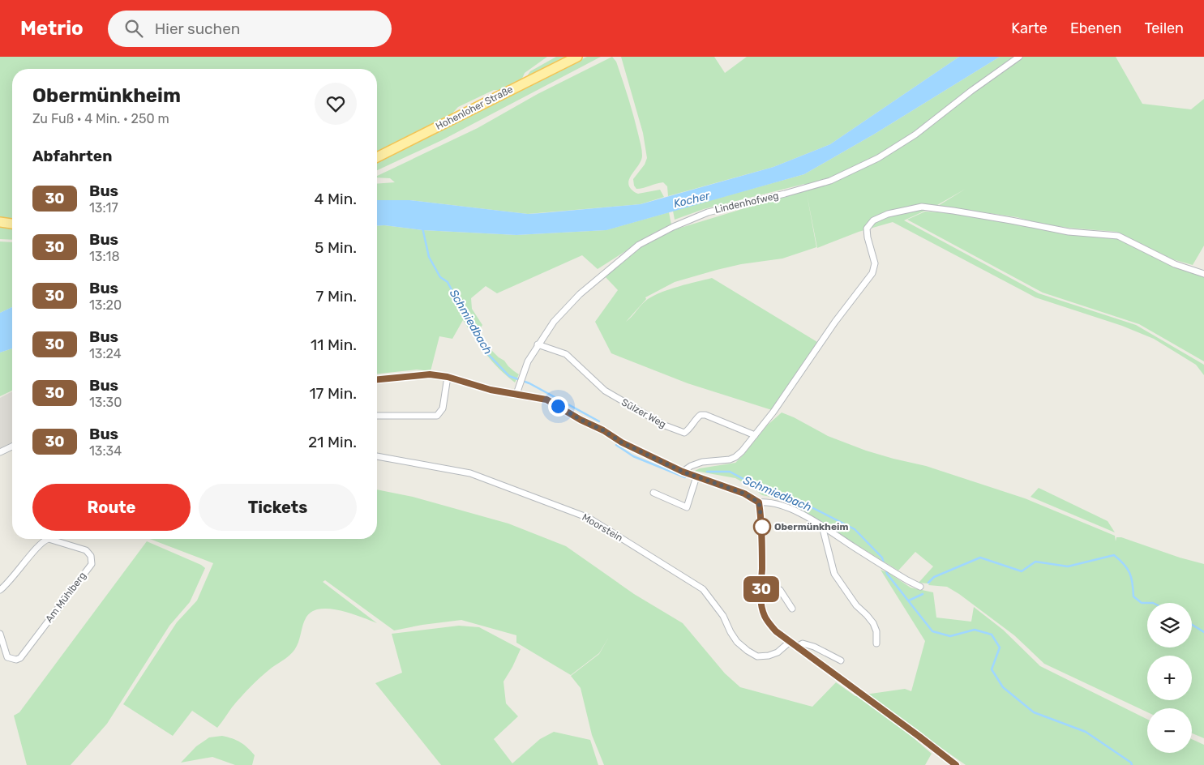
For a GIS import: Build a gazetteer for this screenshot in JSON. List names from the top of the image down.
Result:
{
  "streets": {
    "main road": ["Hohenloher Straße"],
    "street": [
      "Lindenhofweg",
      "Sülzer Weg",
      "Moorstein",
      "Am Mühlberg"
    ]
  },
  "crossings": [
    ["Lindenhofweg", "Sülzer Weg"]
  ],
  "water": ["Kocher", "Schmiedbach"],
  "places": ["Obermünkheim"],
  "lines": ["bus line 30"],
  "page": {
    "header": "Metrio",
    "search": "Hier suchen",
    "nav": ["Karte", "Ebenen", "Teilen"],
    "on_map": "30",
    "heading": [
      ["Obermünkheim", "Zu Fuß · 4 Min. · 250 m"],
      "Abfahrten"
    ],
    "list": [
      {
        "mark": "30",
        "name": "Bus",
        "note": "13:17",
        "value": "4 Min."
      },
      {
        "mark": "30",
        "name": "Bus",
        "note": "13:18",
        "value": "5 Min."
      },
      {
        "mark": "30",
        "name": "Bus",
        "note": "13:20",
        "value": "7 Min."
      },
      {
        "mark": "30",
        "name": "Bus",
        "note": "13:24",
        "value": "11 Min."
      },
      {
        "mark": "30",
        "name": "Bus",
        "note": "13:30",
        "value": "17 Min."
      },
      {
        "mark": "30",
        "name": "Bus",
        "note": "13:34",
        "value": "21 Min."
      }
    ],
    "buttons": ["Route", "Tickets"],
    "map_buttons": ["+", "−"]
  }
}
